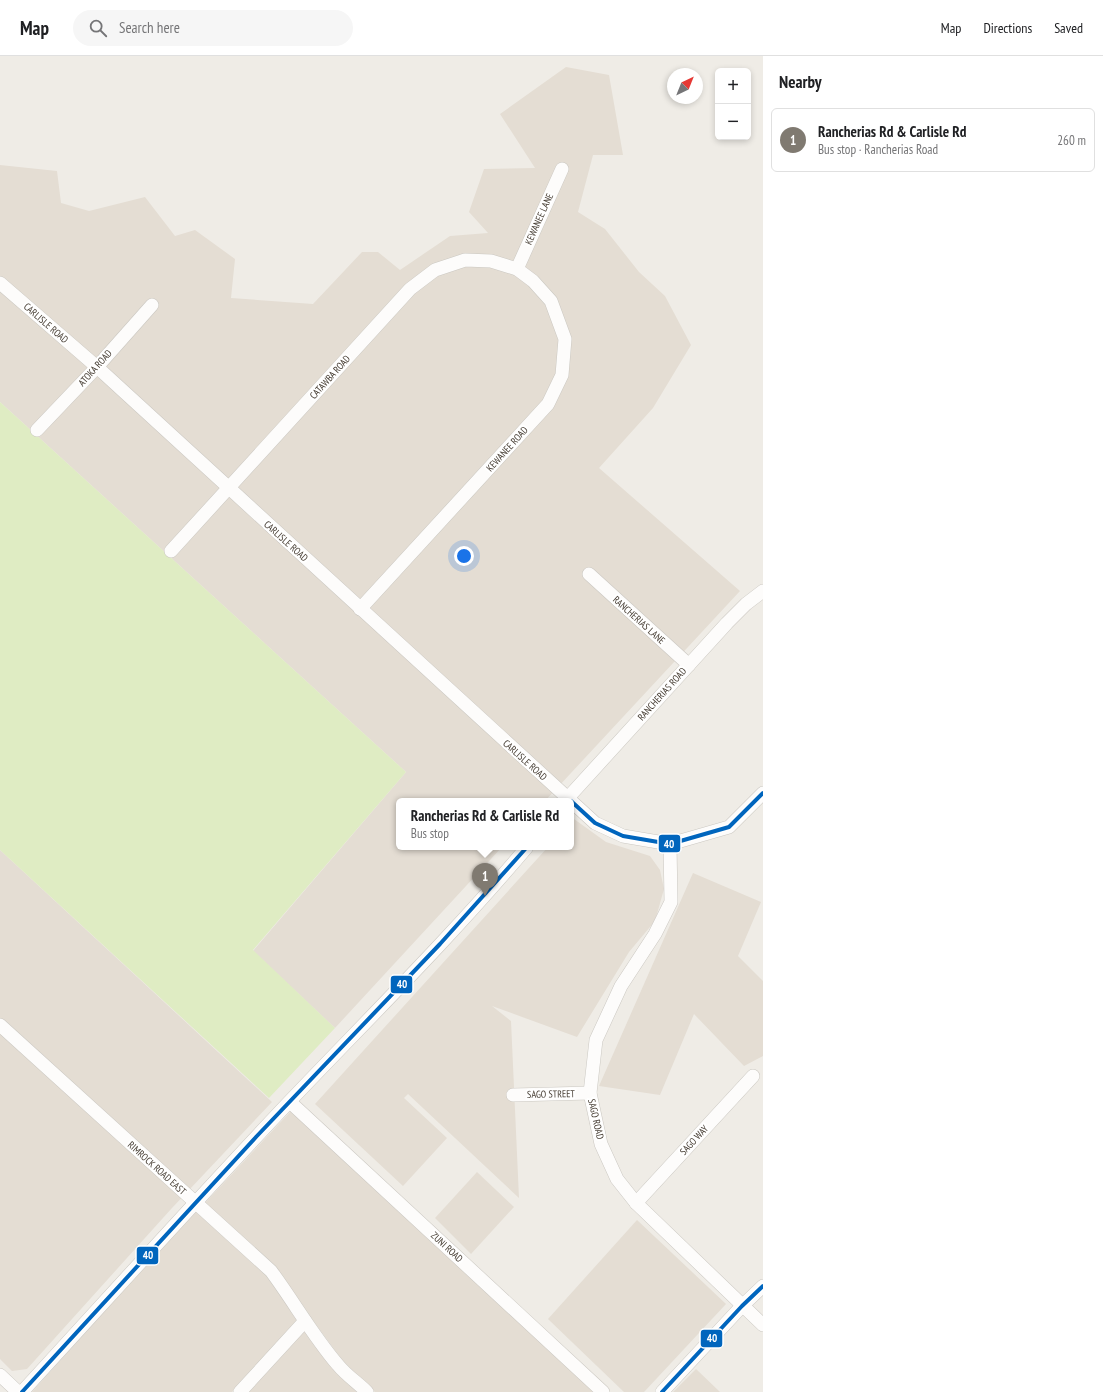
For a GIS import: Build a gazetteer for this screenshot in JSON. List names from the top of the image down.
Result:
{
  "streets": {
    "street": [
      "KEWANEE LANE",
      "CARLISLE ROAD",
      "ATOKA ROAD",
      "CATAWBA ROAD",
      "KEWANEE ROAD",
      "RANCHERIAS LANE",
      "RANCHERIAS ROAD",
      "SAGO STREET",
      "SAGO ROAD",
      "SAGO WAY",
      "RIMROCK ROAD EAST",
      "ZUNI ROAD"
    ]
  },
  "crossings": [
    ["KEWANEE LANE", "CATAWBA ROAD"],
    ["KEWANEE LANE", "KEWANEE ROAD"],
    ["CARLISLE ROAD", "ATOKA ROAD"],
    ["CARLISLE ROAD", "CATAWBA ROAD"],
    ["CARLISLE ROAD", "KEWANEE ROAD"],
    ["CARLISLE ROAD", "SAGO ROAD"],
    ["CATAWBA ROAD", "KEWANEE ROAD"],
    ["RANCHERIAS LANE", "RANCHERIAS ROAD"],
    ["SAGO STREET", "SAGO ROAD"],
    ["SAGO ROAD", "SAGO WAY"]
  ],
  "lines": ["transit line 40"],
  "north": "top right",
  "page": {
    "header": "Map",
    "search": "Search here",
    "nav": ["Map", "Directions", "Saved"],
    "heading": "Nearby",
    "map_buttons": ["+", "−"],
    "list": [
      {
        "mark": "1",
        "name": "Rancherias Rd & Carlisle Rd",
        "note": "Bus stop · Rancherias Road",
        "value": "260 m"
      }
    ],
    "popup": ["Rancherias Rd & Carlisle Rd", "Bus stop"],
    "pins": "1"
  }
}
